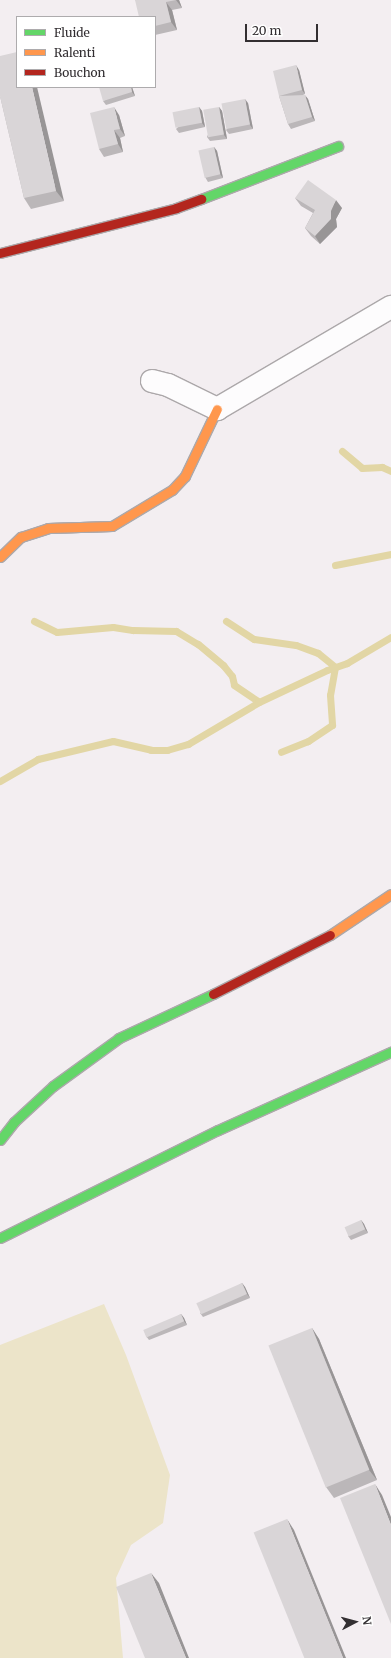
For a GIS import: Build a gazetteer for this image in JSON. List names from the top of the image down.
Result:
{
  "legend": ["Fluide", "Ralenti", "Bouchon"],
  "scale_bar": "20 m",
  "north": "right"
}
